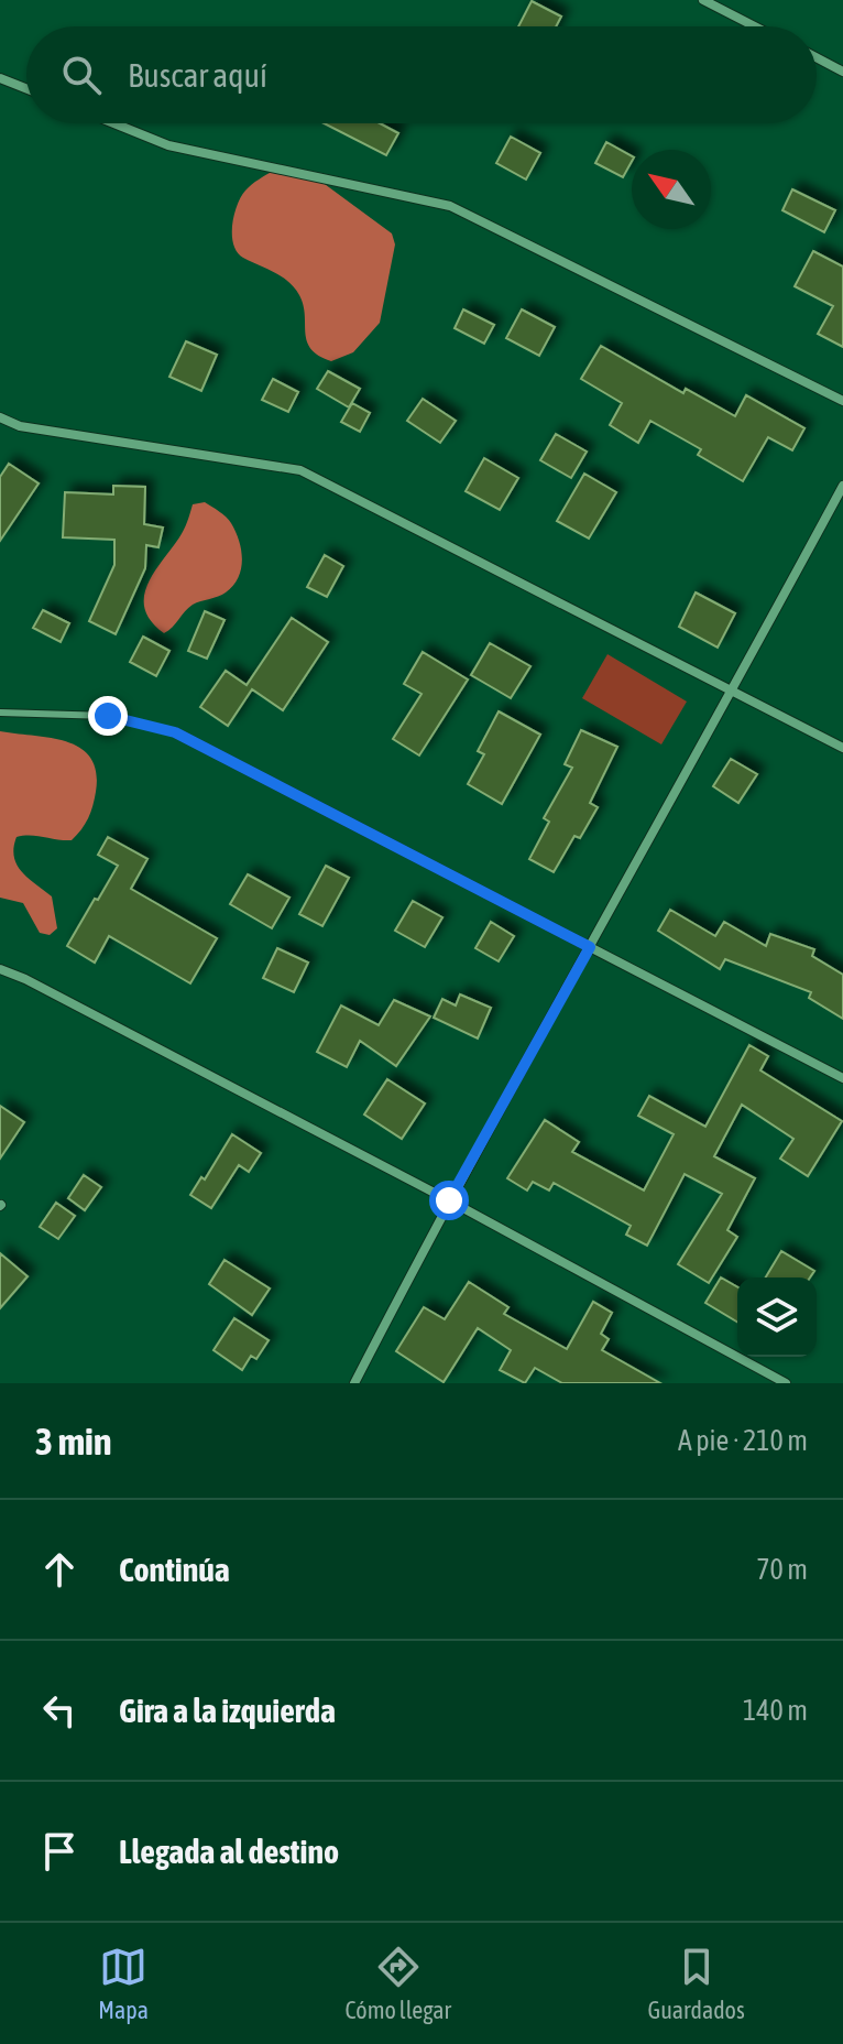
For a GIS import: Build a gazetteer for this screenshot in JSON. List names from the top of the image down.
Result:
{
  "north": "top left",
  "page": {
    "search": "Buscar aquí",
    "heading": ["3 min", "A pie · 210 m"],
    "list": [
      ["Continúa", "70 m"],
      ["Gira a la izquierda", "140 m"],
      "Llegada al destino"
    ],
    "nav": ["Mapa", "Cómo llegar", "Guardados"]
  }
}
